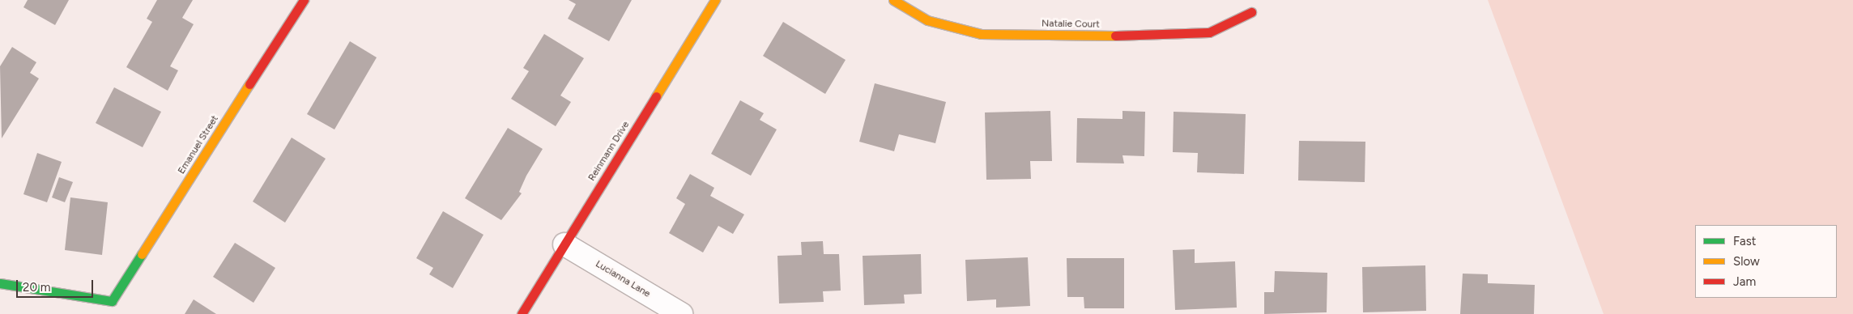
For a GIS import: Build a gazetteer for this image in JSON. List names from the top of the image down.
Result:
{
  "streets": {
    "street": [
      "Natalie Court",
      "Emanuel Street",
      "Reinmann Drive",
      "Lucianna Lane"
    ]
  },
  "crossings": [
    ["Reinmann Drive", "Lucianna Lane"]
  ],
  "legend": ["Fast", "Slow", "Jam"],
  "scale_bar": "20 m"
}
